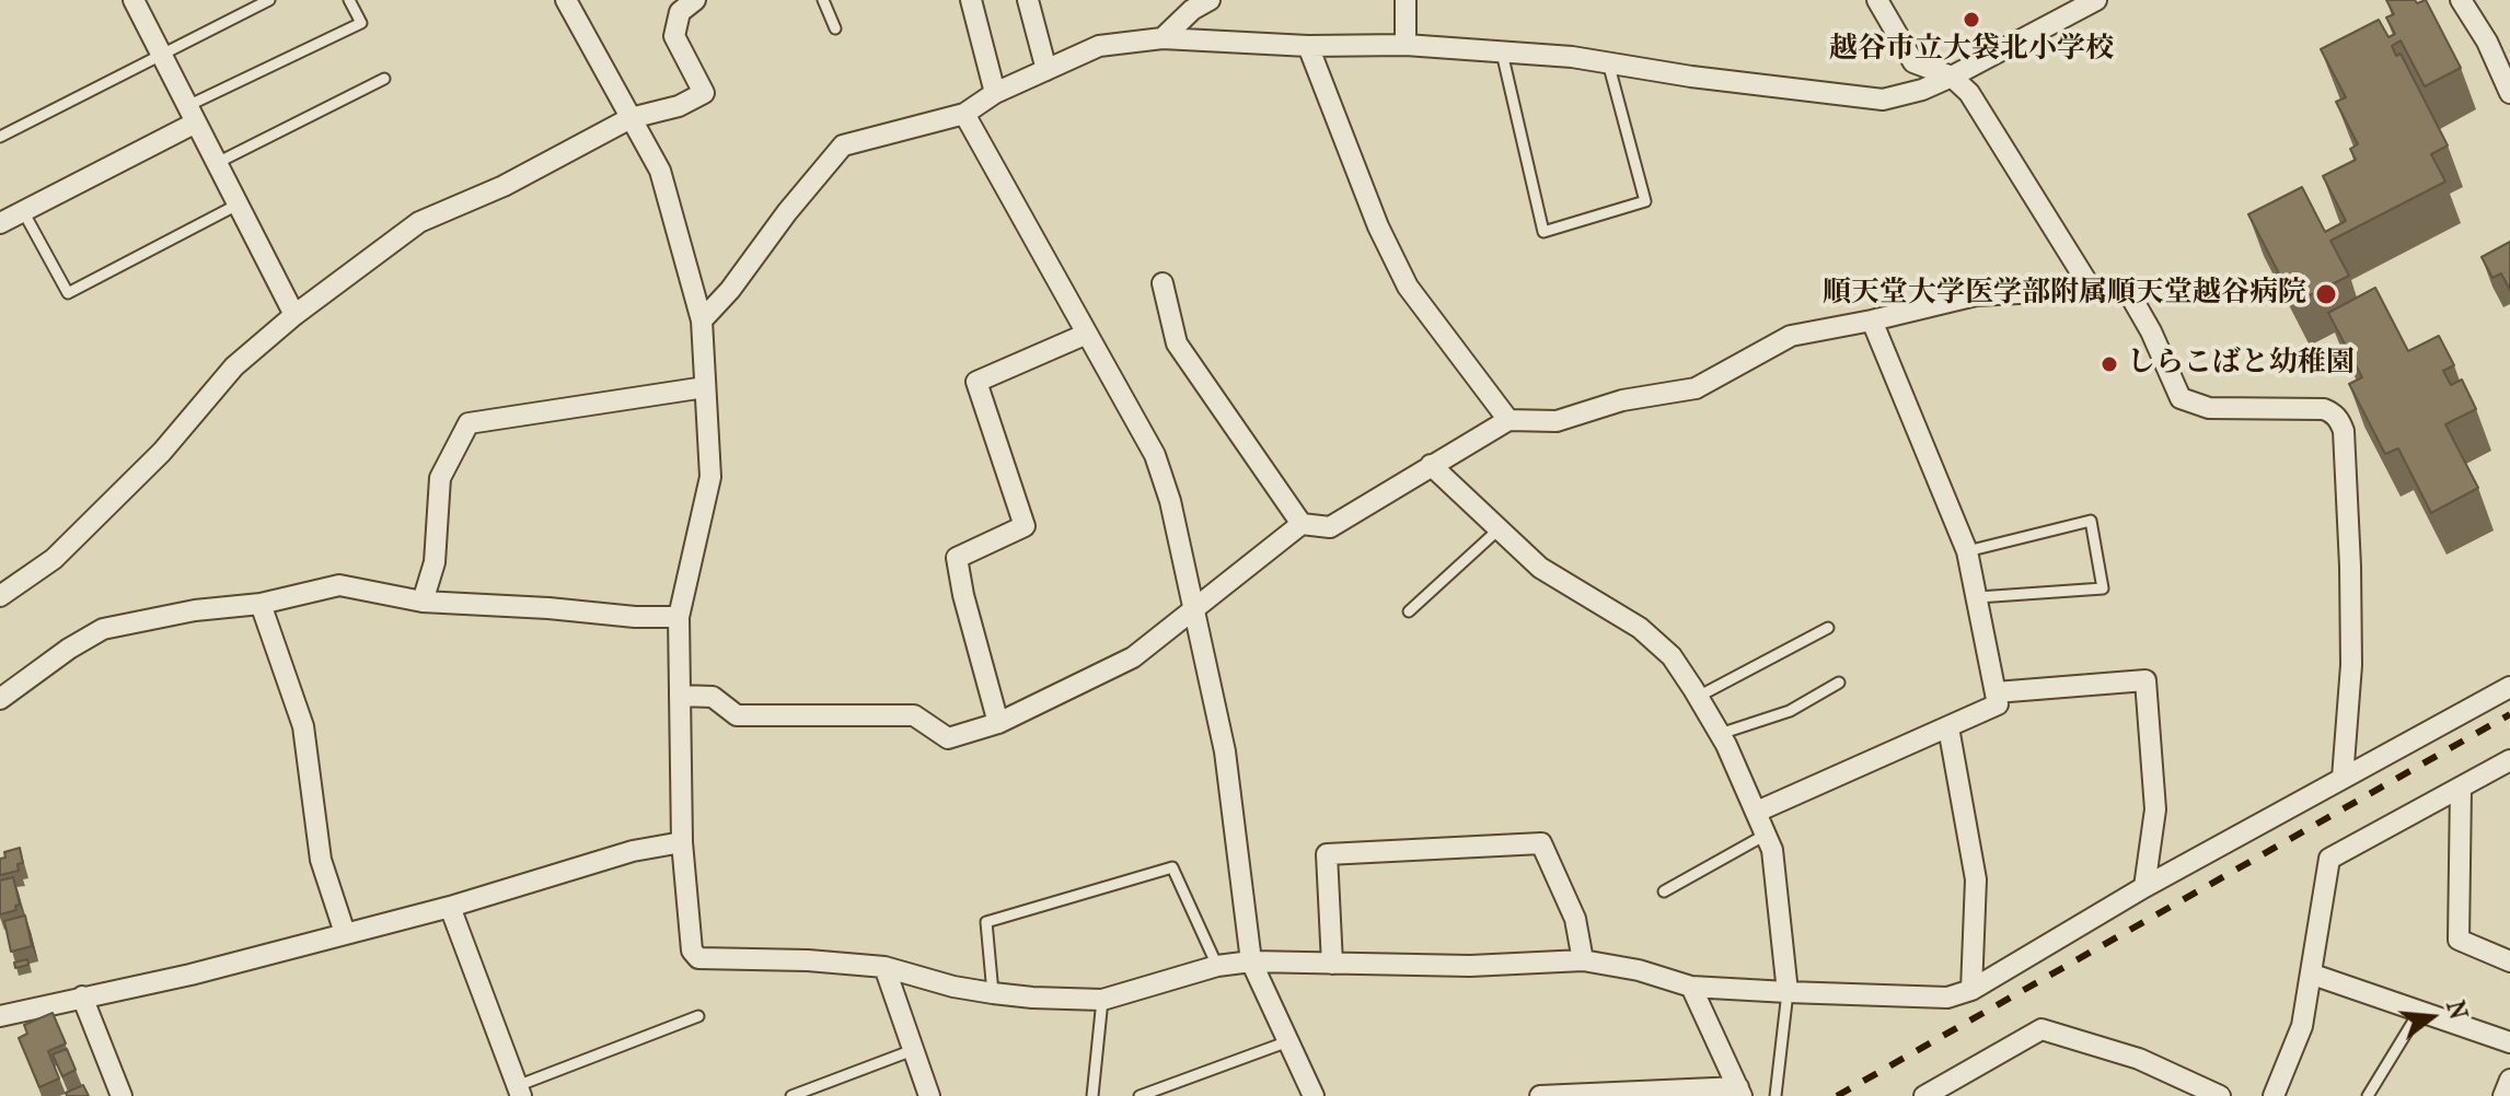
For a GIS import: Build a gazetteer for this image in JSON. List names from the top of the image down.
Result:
{
  "places": ["越谷市立大袋北小学校", "順天堂大学医学部附属順天堂越谷病院", "しらこばと幼稚園"],
  "north": "right"
}
